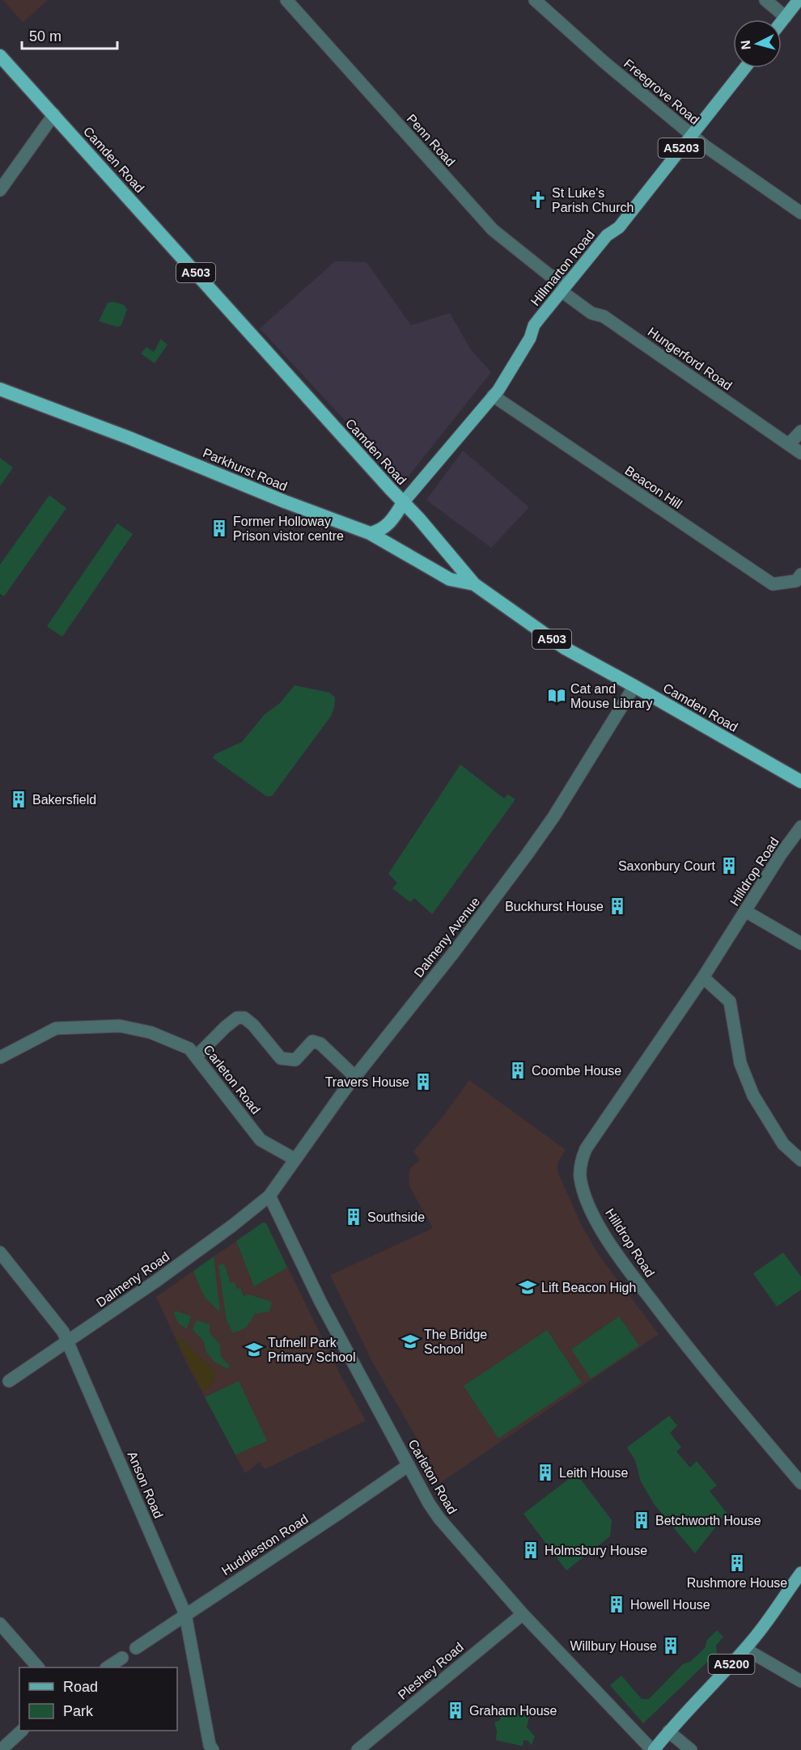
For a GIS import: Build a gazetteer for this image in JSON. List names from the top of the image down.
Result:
{
  "streets": {
    "highway": ["Camden Road", "A503", "Parkhurst Road"],
    "main road": ["A5203", "Hillmarton Road", "A5200"],
    "street": [
      "Freegrove Road",
      "Penn Road",
      "Hungerford Road",
      "Beacon Hill",
      "Hilldrop Road",
      "Dalmeny Avenue",
      "Carleton Road",
      "Dalmeny Road",
      "Anson Road",
      "Huddleston Road",
      "Pleshey Road"
    ]
  },
  "crossings": [
    ["Freegrove Road", "Hillmarton Road"],
    ["Penn Road", "Hillmarton Road"],
    ["Penn Road", "Hungerford Road"],
    ["Camden Road", "Hillmarton Road"],
    ["Camden Road", "Parkhurst Road"],
    ["Camden Road", "Dalmeny Avenue"],
    ["Hillmarton Road", "Hungerford Road"],
    ["Hillmarton Road", "Beacon Hill"],
    ["Dalmeny Avenue", "Carleton Road"],
    ["Dalmeny Avenue", "Dalmeny Road"],
    ["Carleton Road", "Dalmeny Road"],
    ["Carleton Road", "Huddleston Road"],
    ["Carleton Road", "A5200"],
    ["Carleton Road", "Pleshey Road"],
    ["Dalmeny Road", "Anson Road"],
    ["Anson Road", "Huddleston Road"]
  ],
  "places": {
    "church": ["St Luke's Parish Church"],
    "building": [
      "Former Holloway Prison vistor centre",
      "Bakersfield",
      "Saxonbury Court",
      "Buckhurst House",
      "Coombe House",
      "Travers House",
      "Southside",
      "Leith House",
      "Betchworth House",
      "Holmsbury House",
      "Rushmore House",
      "Howell House",
      "Willbury House",
      "Graham House"
    ],
    "library": ["Cat and Mouse Library"],
    "school or university": ["Lift Beacon High", "The Bridge School", "Tufnell Park Primary School"]
  },
  "legend": ["Road", "Park"],
  "scale_bar": "50 m",
  "north": "left"
}
